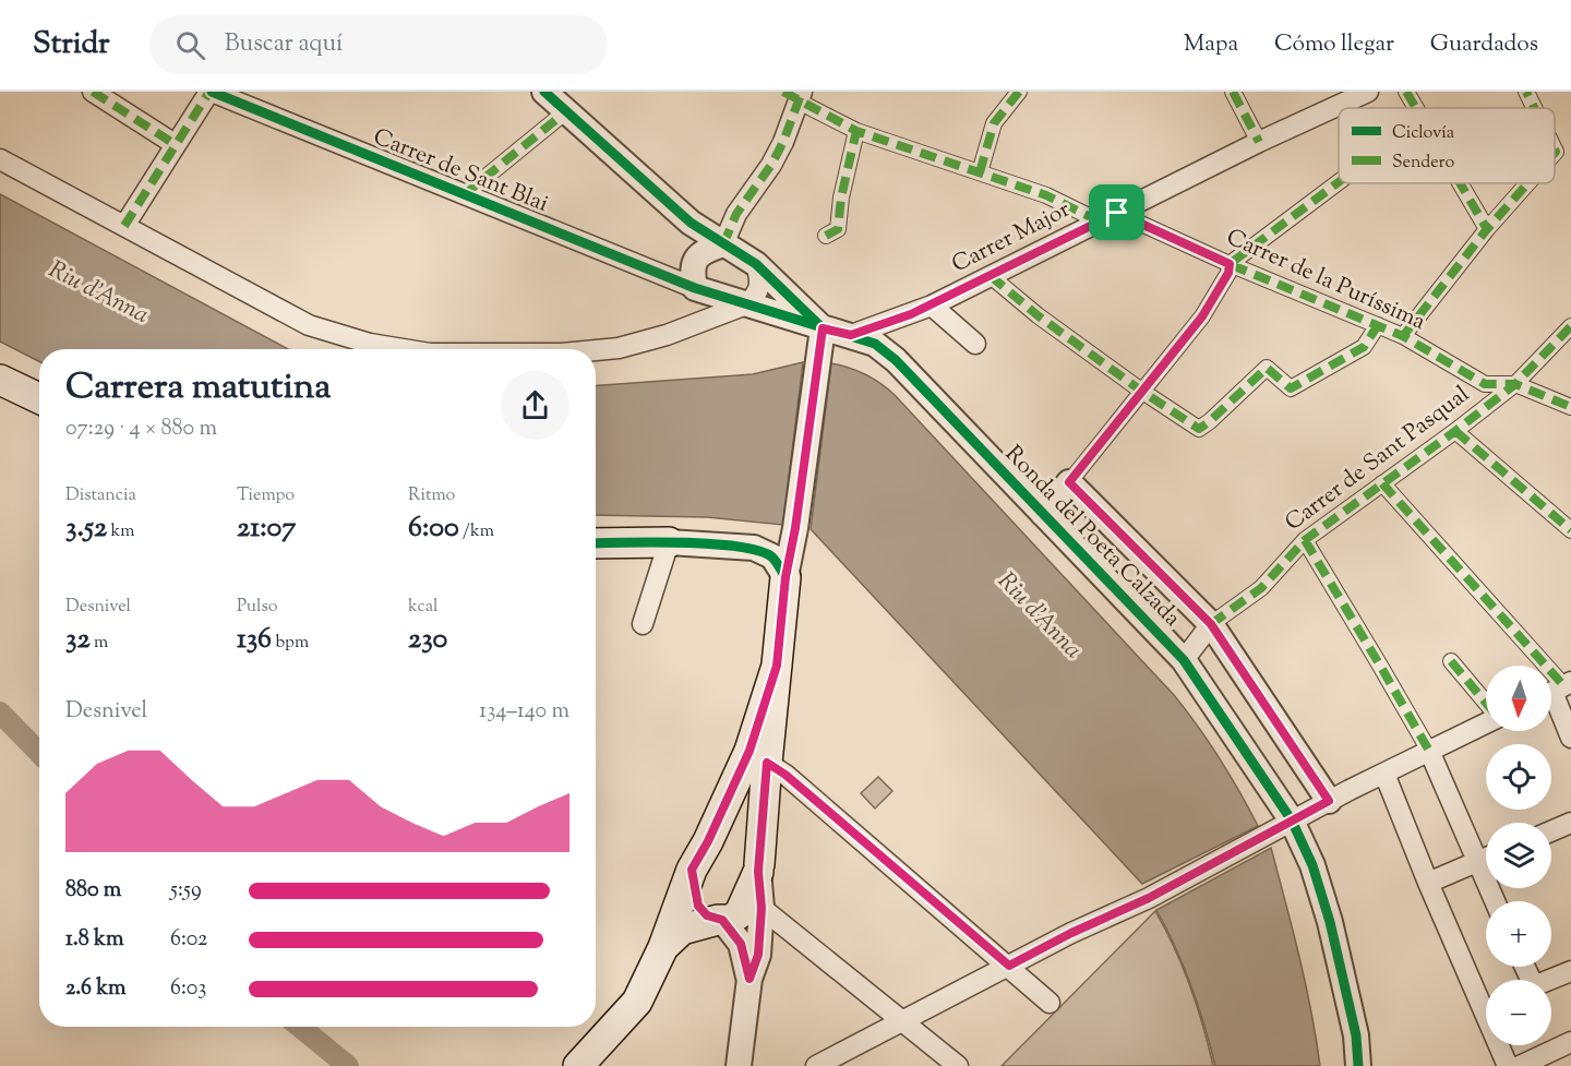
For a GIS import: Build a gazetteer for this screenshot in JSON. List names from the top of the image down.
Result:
{
  "streets": {
    "street": [
      "Carrer de Sant Blai",
      "Carrer Major",
      "Carrer de la Puríssima",
      "Carrer de Sant Pasqual",
      "Ronda del Poeta Calzada"
    ]
  },
  "crossings": [
    ["Carrer de Sant Blai", "Ronda del Poeta Calzada"],
    ["Carrer Major", "Carrer de la Puríssima"],
    ["Carrer Major", "Ronda del Poeta Calzada"],
    ["Carrer de la Puríssima", "Carrer de Sant Pasqual"],
    ["Carrer de Sant Pasqual", "Ronda del Poeta Calzada"]
  ],
  "water": ["Riu d'Anna"],
  "legend": ["Ciclovía", "Sendero"],
  "north": "bottom",
  "page": {
    "header": "Stridr",
    "search": "Buscar aquí",
    "nav": ["Mapa", "Cómo llegar", "Guardados"],
    "heading": ["Carrera matutina", "07:29 · 4 × 880 m"],
    "stats": [
      ["Distancia", "3.52 km"],
      ["Tiempo", "21:07"],
      ["Ritmo", "6:00 /km"],
      ["Desnivel", "32 m"],
      ["Pulso", "136 bpm"],
      ["kcal", "230"]
    ],
    "map_buttons": ["+", "−"],
    "chart": ["Desnivel", "134–140 m"],
    "list": [
      {
        "name": "880 m",
        "note": "5:59"
      },
      {
        "name": "1.8 km",
        "note": "6:02"
      },
      {
        "name": "2.6 km",
        "note": "6:03"
      }
    ]
  }
}
